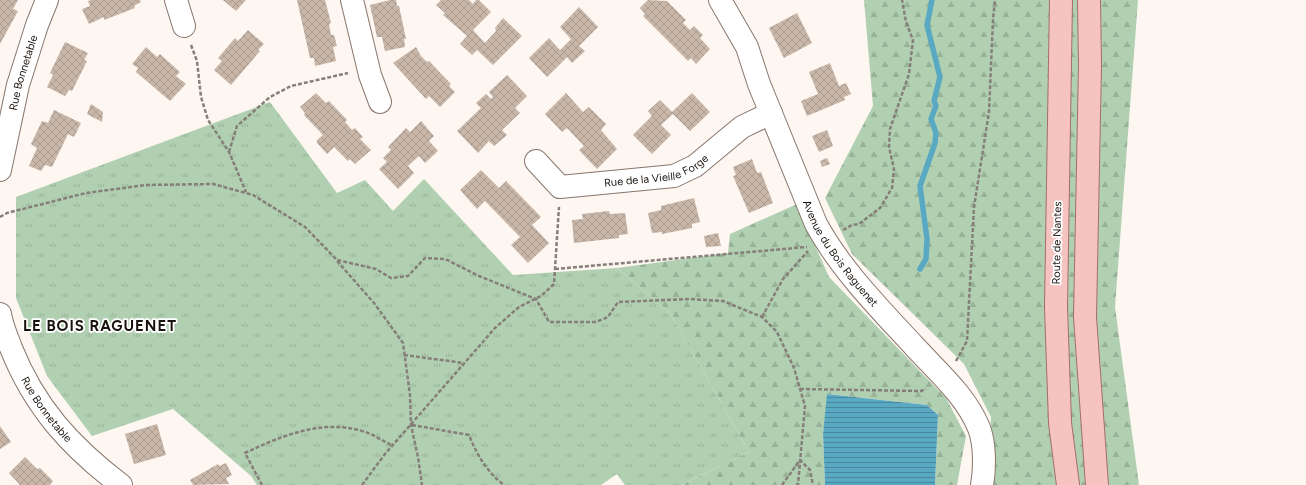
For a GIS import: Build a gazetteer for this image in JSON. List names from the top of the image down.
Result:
{
  "streets": {
    "main road": ["Route de Nantes"],
    "street": ["Rue Bonnetable", "Rue de la Vieille Forge", "Avenue du Bois Raguenet"]
  },
  "crossings": [
    ["Rue de la Vieille Forge", "Avenue du Bois Raguenet"]
  ],
  "districts": ["LE BOIS RAGUENET"]
}
